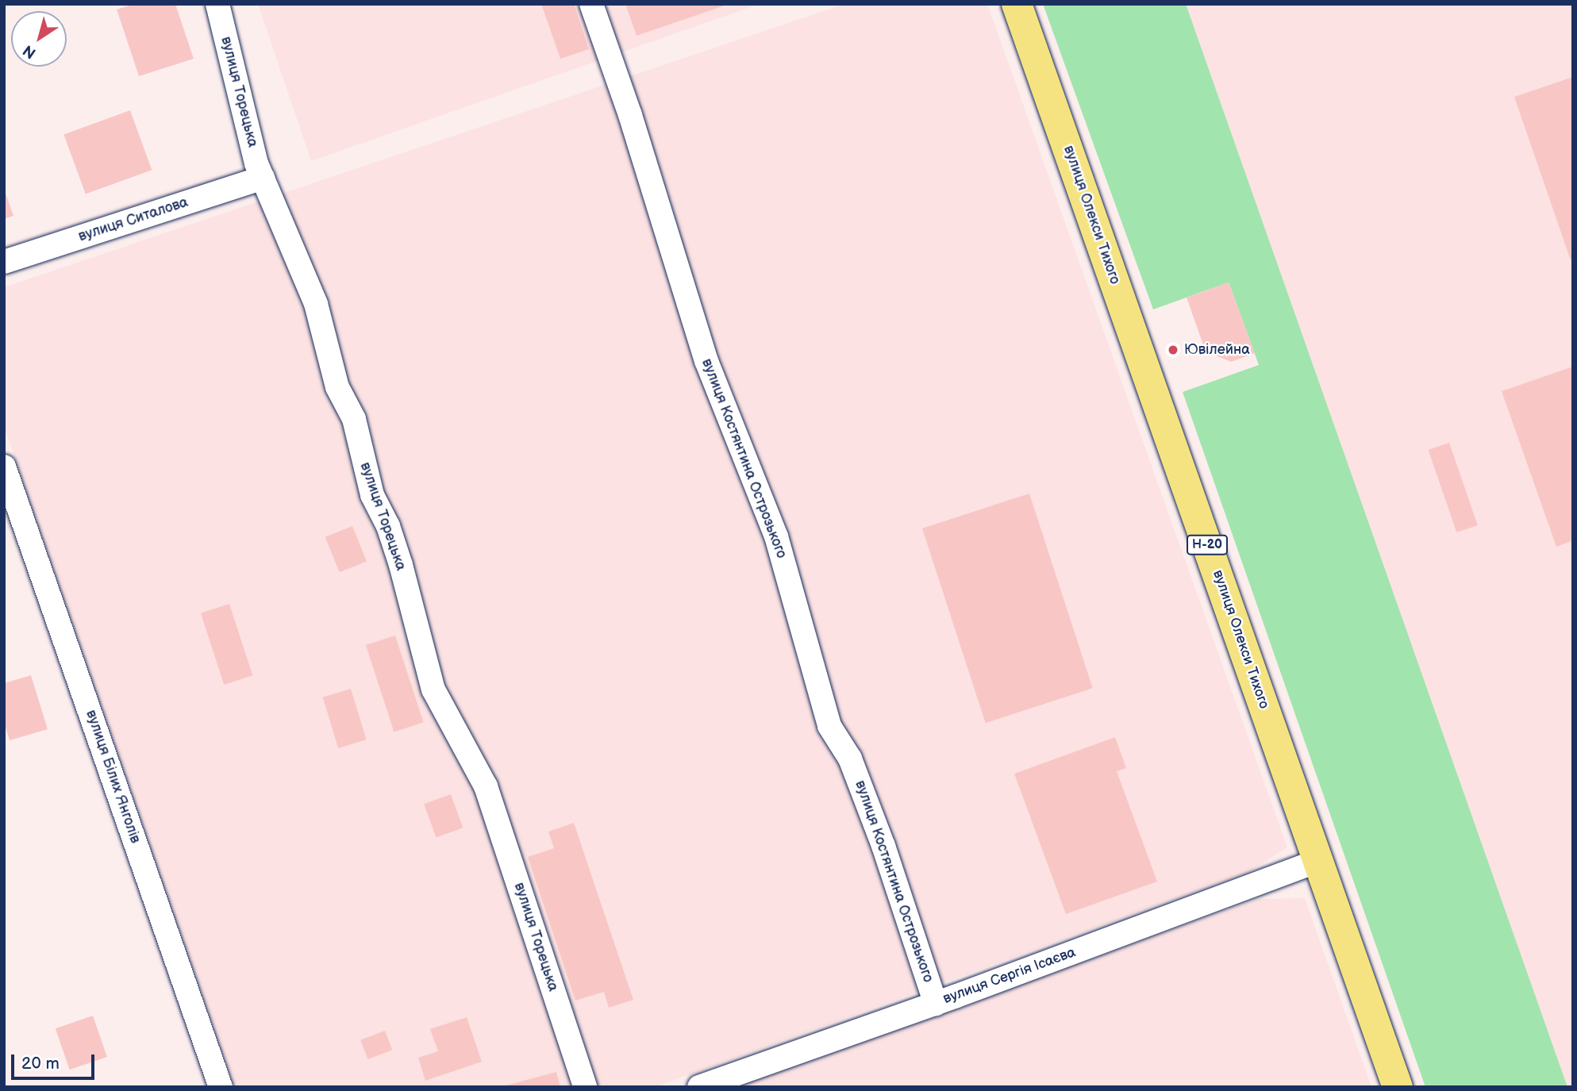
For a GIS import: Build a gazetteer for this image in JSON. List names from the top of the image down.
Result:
{
  "streets": {
    "main road": ["вулиця Олекси Тихого", "Н-20"],
    "street": [
      "вулиця Торецька",
      "вулиця Ситалова",
      "вулиця Костянтина Острозького",
      "вулиця Білих Янголів",
      "вулиця Сергія Ісаєва"
    ]
  },
  "crossings": [
    ["вулиця Торецька", "вулиця Ситалова"],
    ["вулиця Олекси Тихого", "вулиця Сергія Ісаєва"],
    ["вулиця Костянтина Острозького", "вулиця Сергія Ісаєва"]
  ],
  "places": ["Ювілейна"],
  "scale_bar": "20 m",
  "north": "bottom left"
}
